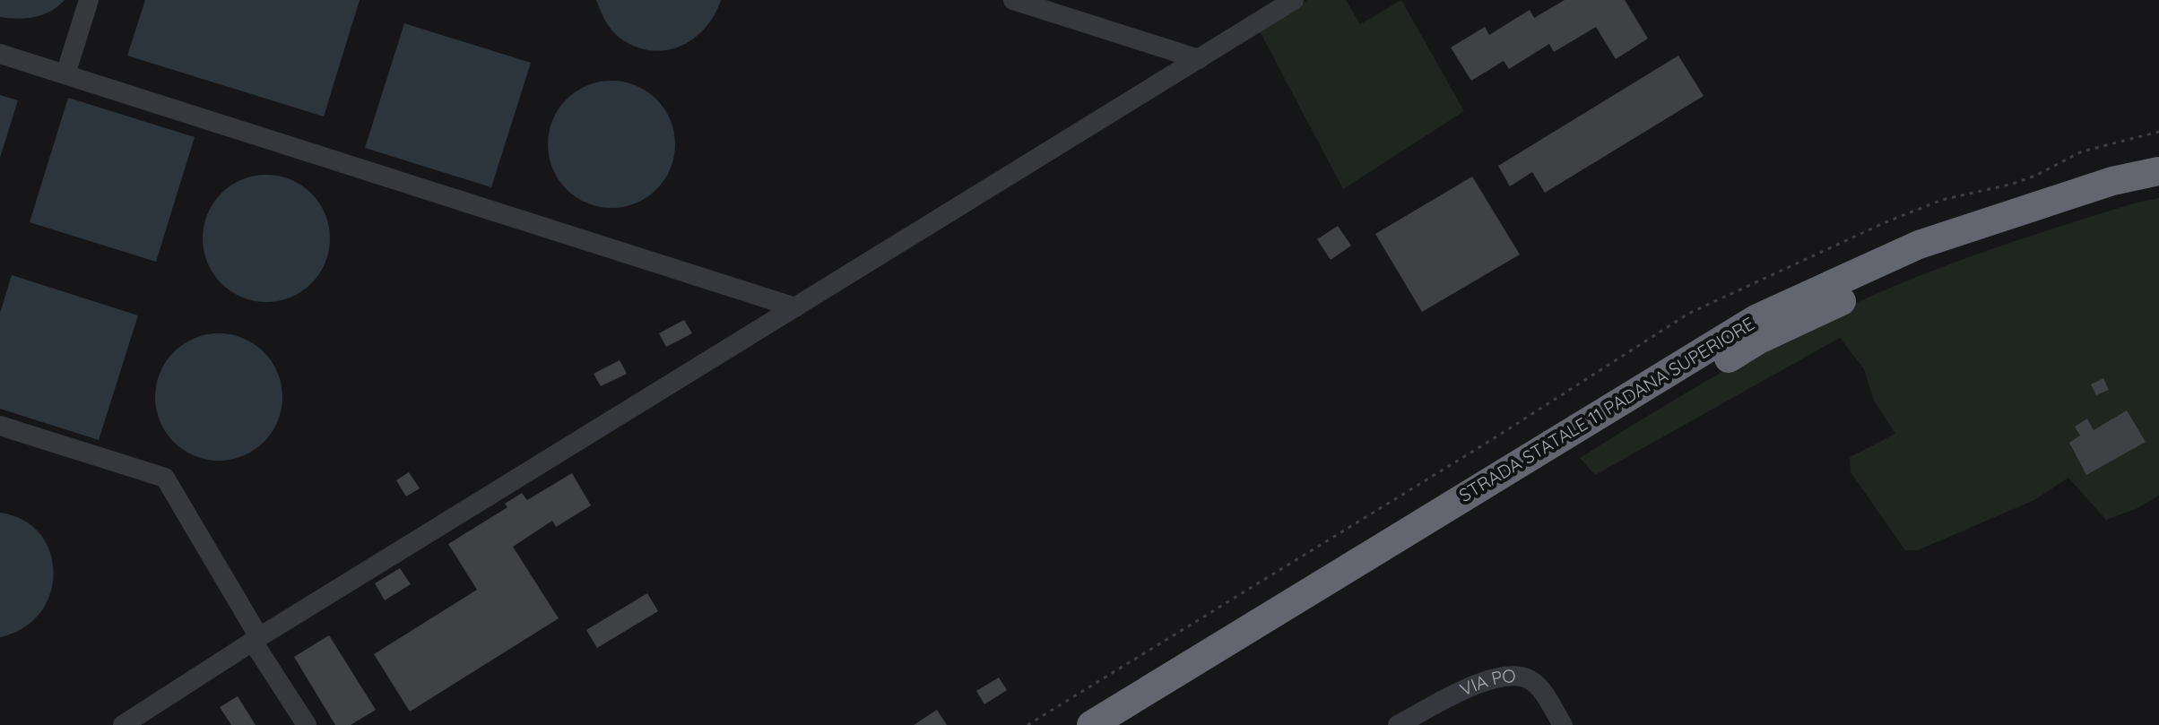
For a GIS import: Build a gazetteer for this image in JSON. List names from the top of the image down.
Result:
{
  "streets": {
    "highway": ["STRADA STATALE 11 PADANA SUPERIORE"],
    "street": ["VIA PO"]
  }
}
